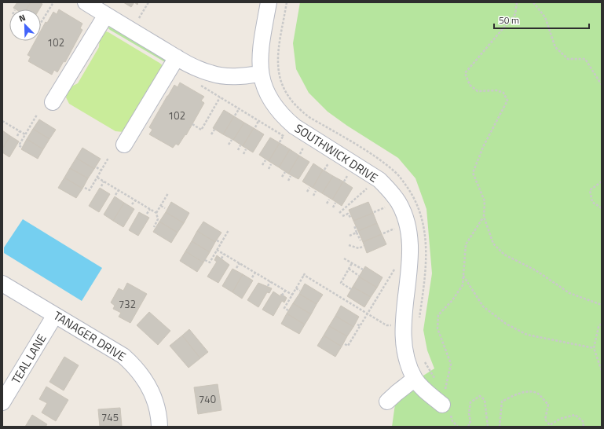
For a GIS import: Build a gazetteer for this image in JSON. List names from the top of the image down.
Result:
{
  "streets": {
    "street": ["SOUTHWICK DRIVE", "TANAGER DRIVE", "TEAL LANE"]
  },
  "crossings": [
    ["TANAGER DRIVE", "TEAL LANE"]
  ],
  "house_numbers": [
    "102",
    "102",
    "732",
    "740",
    "745"
  ],
  "scale_bar": "50 m",
  "north": "top left"
}
